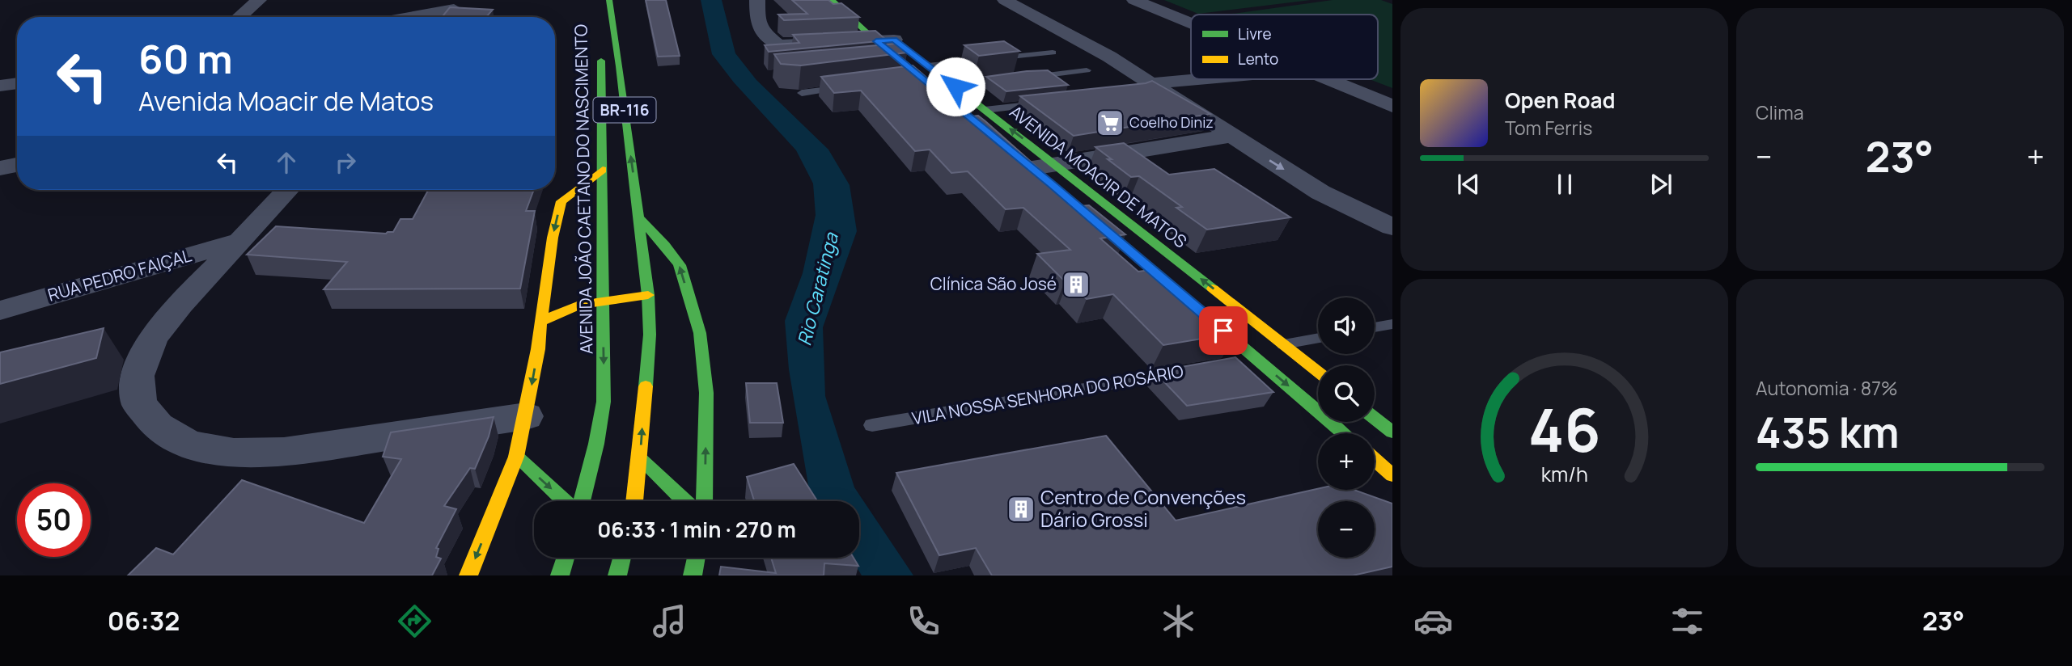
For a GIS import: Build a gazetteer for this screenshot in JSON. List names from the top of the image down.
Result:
{
  "streets": {
    "main road": ["BR-116", "AVENIDA MOACIR DE MATOS", "AVENIDA JOÃO CAETANO DO NASCIMENTO"],
    "street": ["RUA PEDRO FAIÇAL"],
    "lane": ["VILA NOSSA SENHORA DO ROSÁRIO"]
  },
  "water": ["Rio Caratinga"],
  "places": {
    "supermarket": ["Coelho Diniz"],
    "building": ["Clínica São José", "Centro de Convenções Dário Grossi"]
  },
  "legend": ["Livre", "Lento"],
  "page": {
    "tile": [
      "Clima",
      ["Autonomia · 87%", "435 km"]
    ],
    "turn": ["60 m", "Avenida Moacir de Matos"],
    "song": ["Open Road", "Tom Ferris"],
    "heat": ["−", "23°", "+"],
    "map_buttons": ["+", "−"],
    "limit": "50",
    "trip": "06:33 · 1 min · 270 m",
    "tabs": ["06:32", "23°"],
    "gauge": ["46", "km/h"]
  }
}
